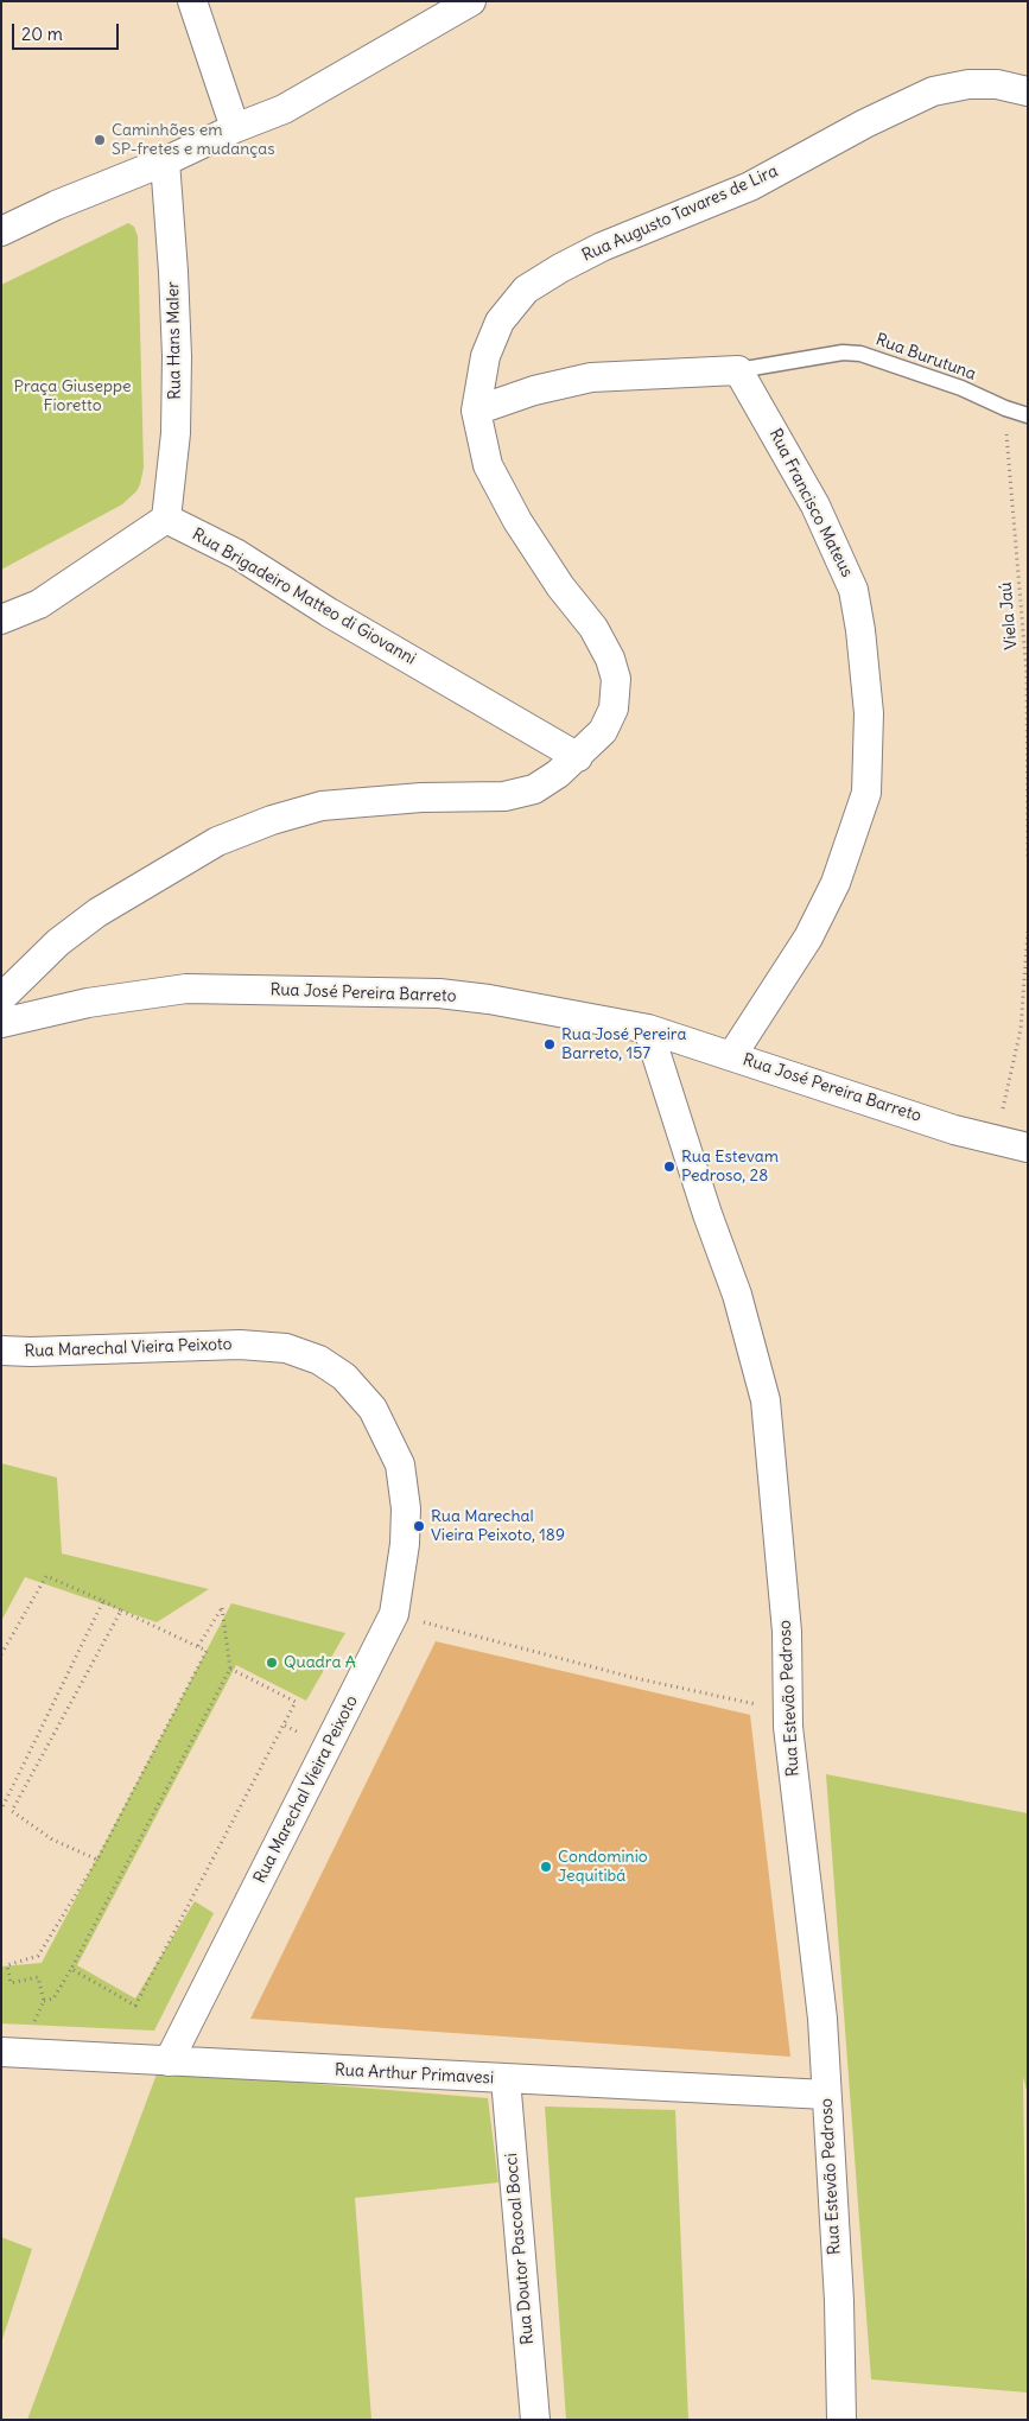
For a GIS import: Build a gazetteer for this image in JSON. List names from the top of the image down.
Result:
{
  "streets": {
    "street": [
      "Rua Augusto Tavares de Lira",
      "Rua Hans Maler",
      "Rua Francisco Mateus",
      "Rua Brigadeiro Matteo di Giovanni",
      "Rua José Pereira Barreto",
      "Rua Marechal Vieira Peixoto",
      "Rua Estevão Pedroso",
      "Rua Arthur Primavesi",
      "Rua Doutor Pascoal Bocci"
    ],
    "lane": ["Rua Burutuna"],
    "path": ["Viela Jaú"]
  },
  "crossings": [
    ["Rua Hans Maler", "Rua Brigadeiro Matteo di Giovanni"],
    ["Rua Burutuna", "Rua Francisco Mateus"],
    ["Rua Burutuna", "Viela Jaú"],
    ["Rua Francisco Mateus", "Rua José Pereira Barreto"],
    ["Rua José Pereira Barreto", "Rua Estevão Pedroso"],
    ["Rua Marechal Vieira Peixoto", "Rua Arthur Primavesi"],
    ["Rua Estevão Pedroso", "Rua Arthur Primavesi"],
    ["Rua Arthur Primavesi", "Rua Doutor Pascoal Bocci"]
  ],
  "parks": ["Praça Giuseppe Fioretto"],
  "places": [
    "Caminhões em SP-fretes e mudanças",
    "Rua José Pereira Barreto, 157",
    "Rua Estevam Pedroso, 28",
    "Rua Marechal Vieira Peixoto, 189",
    "Quadra A",
    "Condominio Jequitibá"
  ],
  "scale_bar": "20 m"
}
